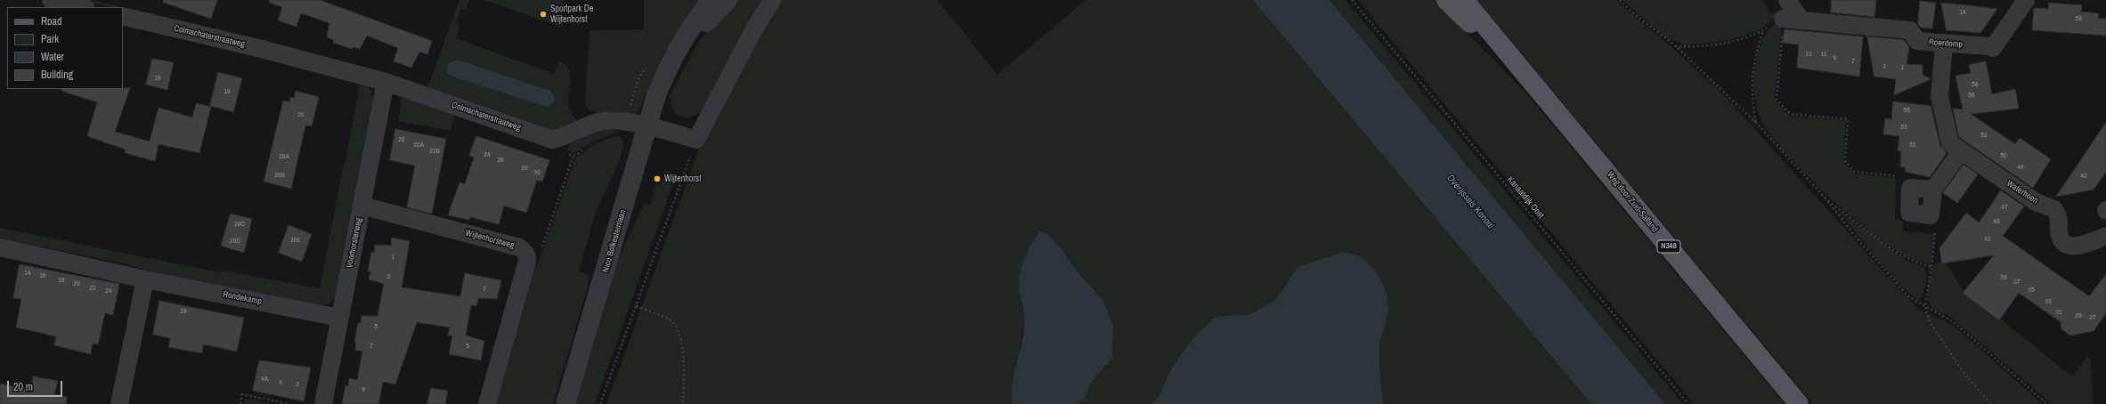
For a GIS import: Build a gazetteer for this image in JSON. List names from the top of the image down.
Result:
{
  "streets": {
    "main road": ["Weg door Zuid-Salland", "N348"],
    "street": [
      "Colmschaterstraatweg",
      "Roerdomp",
      "Waterhoen",
      "Wijtenhorstweg",
      "Nico Bolkesteinlaan",
      "Voorhorsterweg",
      "Rondekamp"
    ],
    "path": ["Kanaaldijk Oost"]
  },
  "crossings": [
    ["Colmschaterstraatweg", "Nico Bolkesteinlaan"],
    ["Colmschaterstraatweg", "Voorhorsterweg"],
    ["Roerdomp", "Waterhoen"],
    ["Weg door Zuid-Salland", "N348"],
    ["Wijtenhorstweg", "Voorhorsterweg"],
    ["Voorhorsterweg", "Rondekamp"]
  ],
  "water": ["Overijssels Kanaal"],
  "places": ["Sportpark De Wijtenhorst", "Wijtenhorst"],
  "house_numbers": [
    "14",
    "59",
    "13",
    "11",
    "9",
    "7",
    "3",
    "1",
    "16",
    "58",
    "18",
    "56",
    "55",
    "20",
    "53",
    "52",
    "22",
    "22A",
    "51",
    "22B",
    "24",
    "50",
    "20A",
    "26",
    "48",
    "28",
    "30",
    "20B",
    "42",
    "47",
    "45",
    "20C",
    "43",
    "20E",
    "20D",
    "1",
    "14",
    "16",
    "3",
    "39",
    "18",
    "37",
    "20",
    "22",
    "7",
    "35",
    "24",
    "33",
    "28",
    "31",
    "29",
    "27",
    "5",
    "7",
    "5",
    "4A",
    "4",
    "2",
    "9"
  ],
  "legend": [
    "Road",
    "Park",
    "Water",
    "Building"
  ],
  "scale_bar": "20 m"
}
